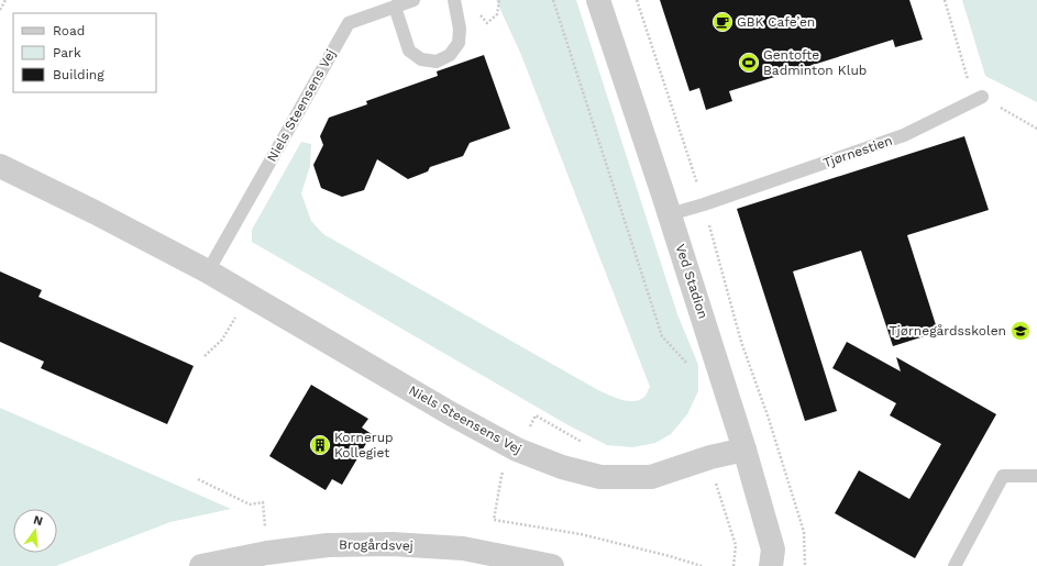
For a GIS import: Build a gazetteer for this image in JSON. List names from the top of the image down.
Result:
{
  "streets": {
    "street": ["Niels Steensens Vej", "Ved Stadion", "Brogårdsvej"],
    "lane": ["Tjørnestien"]
  },
  "crossings": [
    ["Niels Steensens Vej", "Ved Stadion"],
    ["Tjørnestien", "Ved Stadion"]
  ],
  "places": {
    "cafe": ["GBK Cafe’en"],
    "sports": ["Gentofte Badminton Klub"],
    "school or university": ["Tjørnegårdsskolen"],
    "building": ["Kornerup Kollegiet"]
  },
  "legend": ["Road", "Park", "Building"],
  "north": "top"
}
